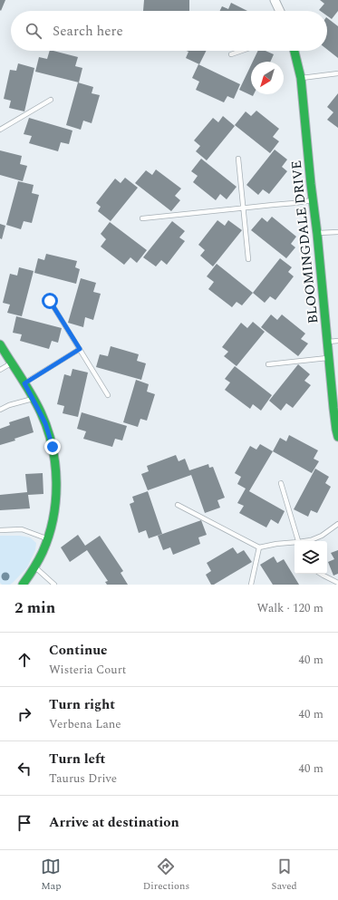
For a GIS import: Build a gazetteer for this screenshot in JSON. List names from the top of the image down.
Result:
{
  "streets": {
    "street": ["BLOOMINGDALE DRIVE"]
  },
  "north": "bottom left",
  "page": {
    "search": "Search here",
    "heading": ["2 min", "Walk · 120 m"],
    "list": [
      ["Continue", "Wisteria Court", "40 m"],
      ["Turn right", "Verbena Lane", "40 m"],
      ["Turn left", "Taurus Drive", "40 m"],
      "Arrive at destination"
    ],
    "nav": ["Map", "Directions", "Saved"]
  }
}
